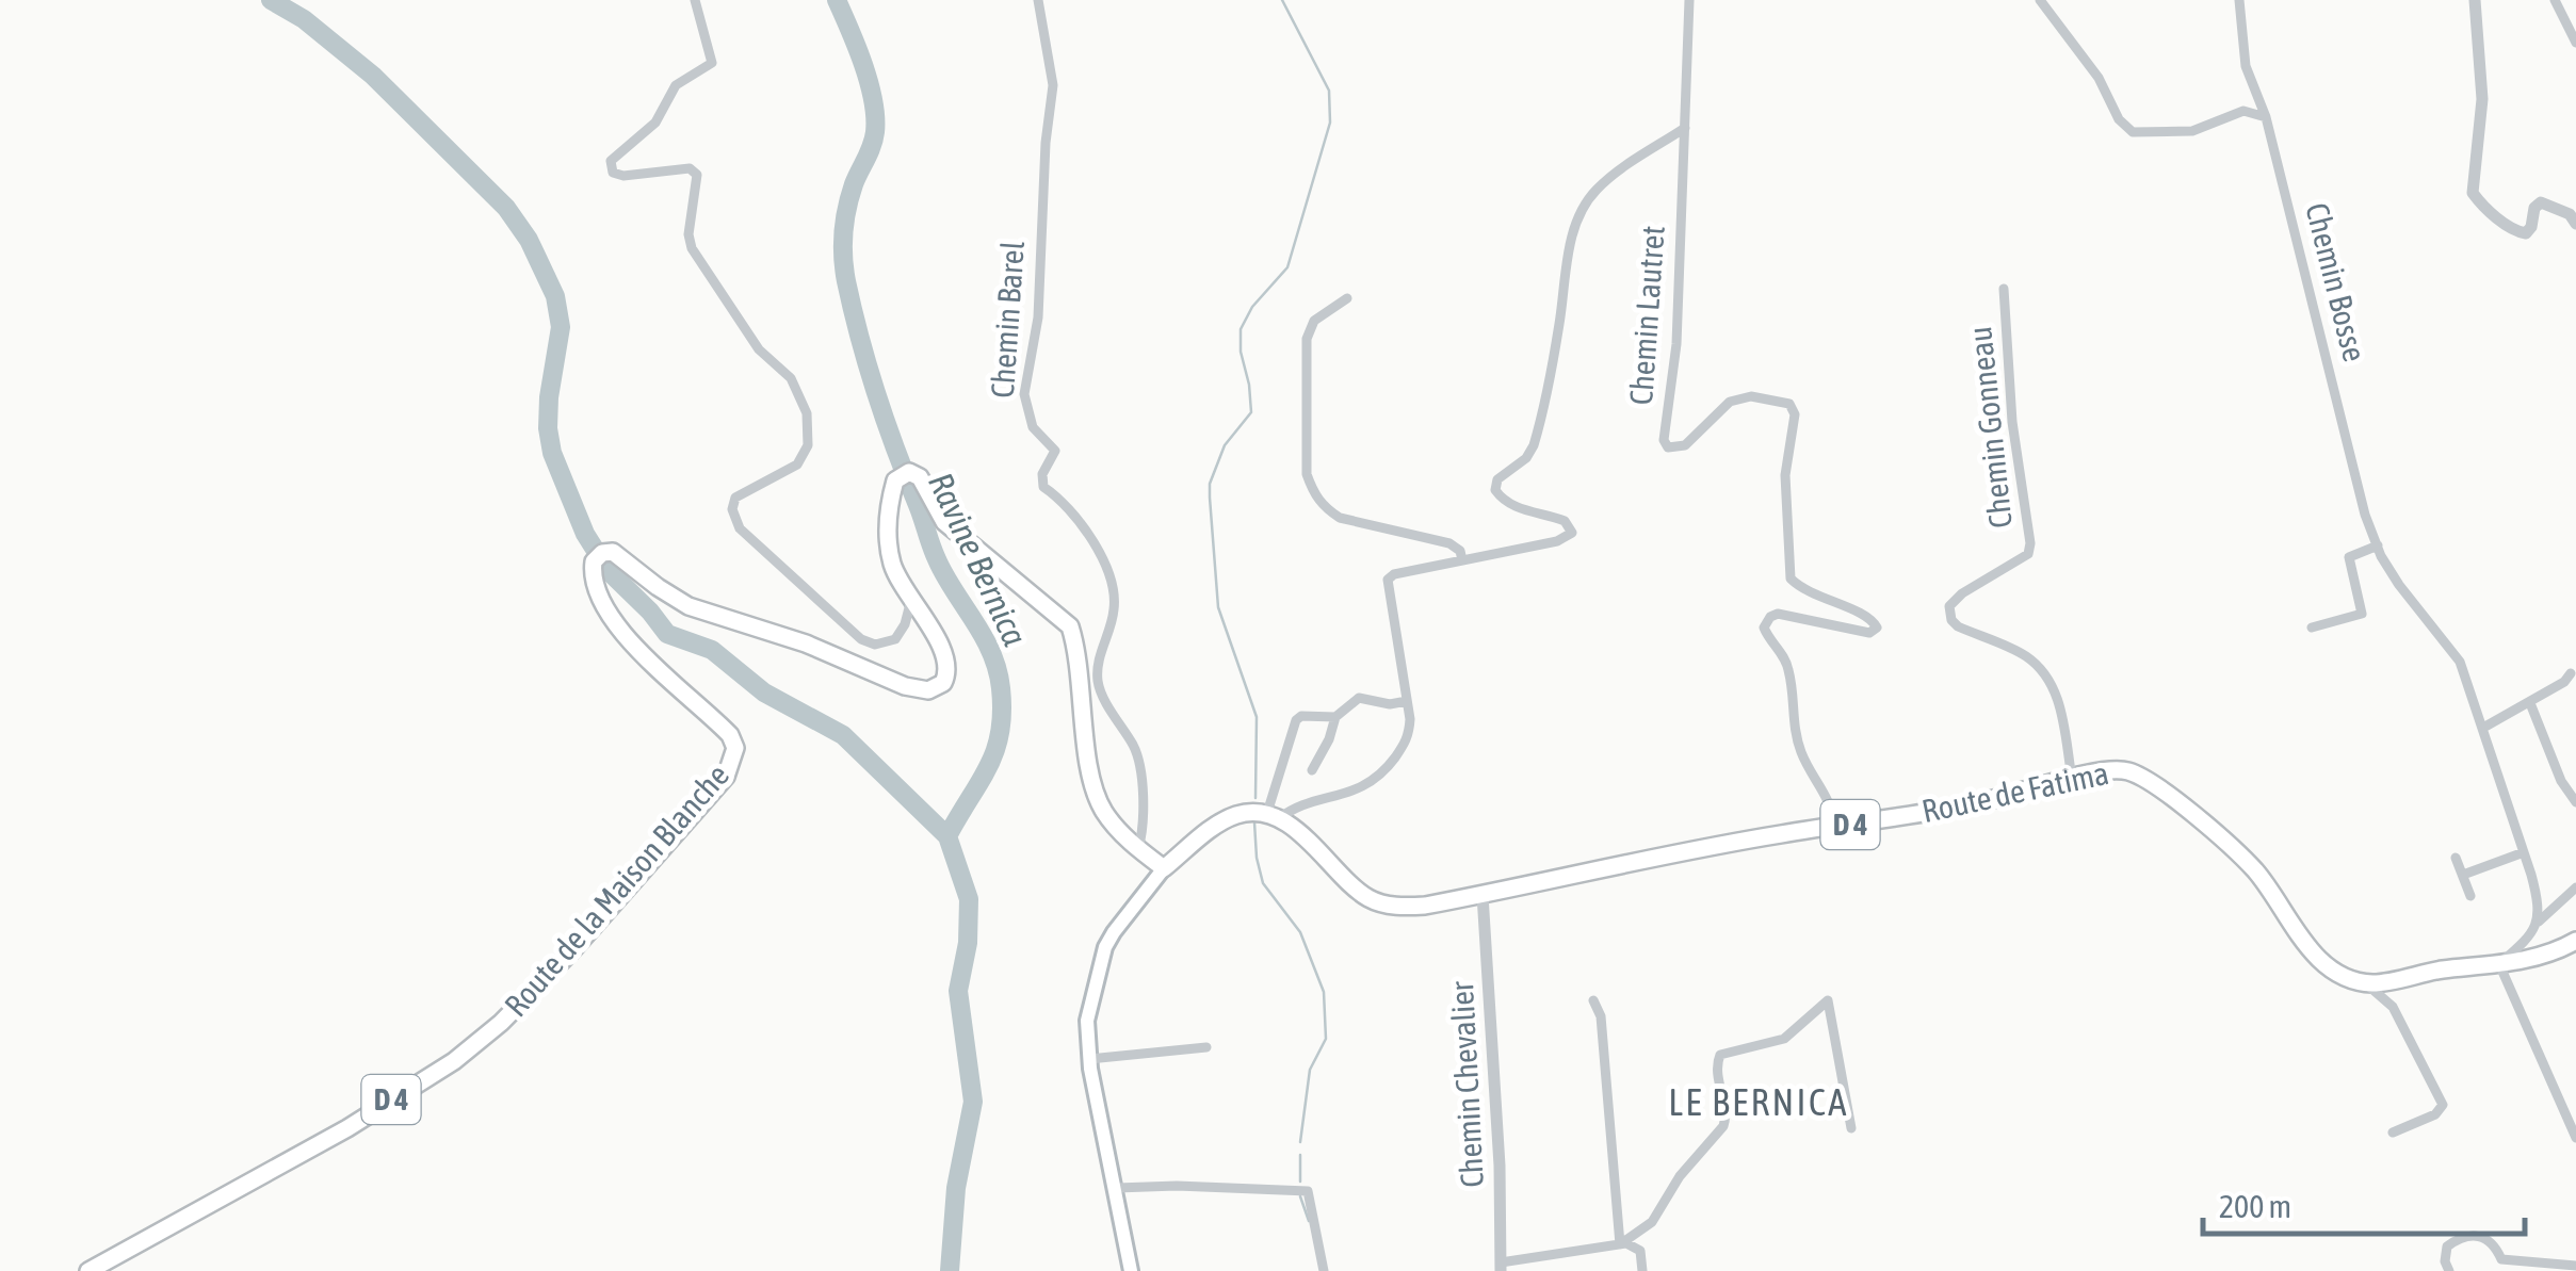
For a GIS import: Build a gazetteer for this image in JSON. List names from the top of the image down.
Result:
{
  "streets": {
    "main road": ["Route de Fatima", "D 4", "Route de la Maison Blanche"],
    "street": [
      "Chemin Bosse",
      "Chemin Lautret",
      "Chemin Barel",
      "Chemin Gonneau",
      "Chemin Chevalier"
    ]
  },
  "crossings": [
    ["Chemin Lautret", "Route de Fatima"],
    ["Chemin Barel", "Route de la Maison Blanche"],
    ["Chemin Gonneau", "Route de Fatima"],
    ["Route de Fatima", "Chemin Chevalier"]
  ],
  "districts": ["LE BERNICA"],
  "water": ["Ravine Bernica"],
  "scale_bar": "200 m"
}
